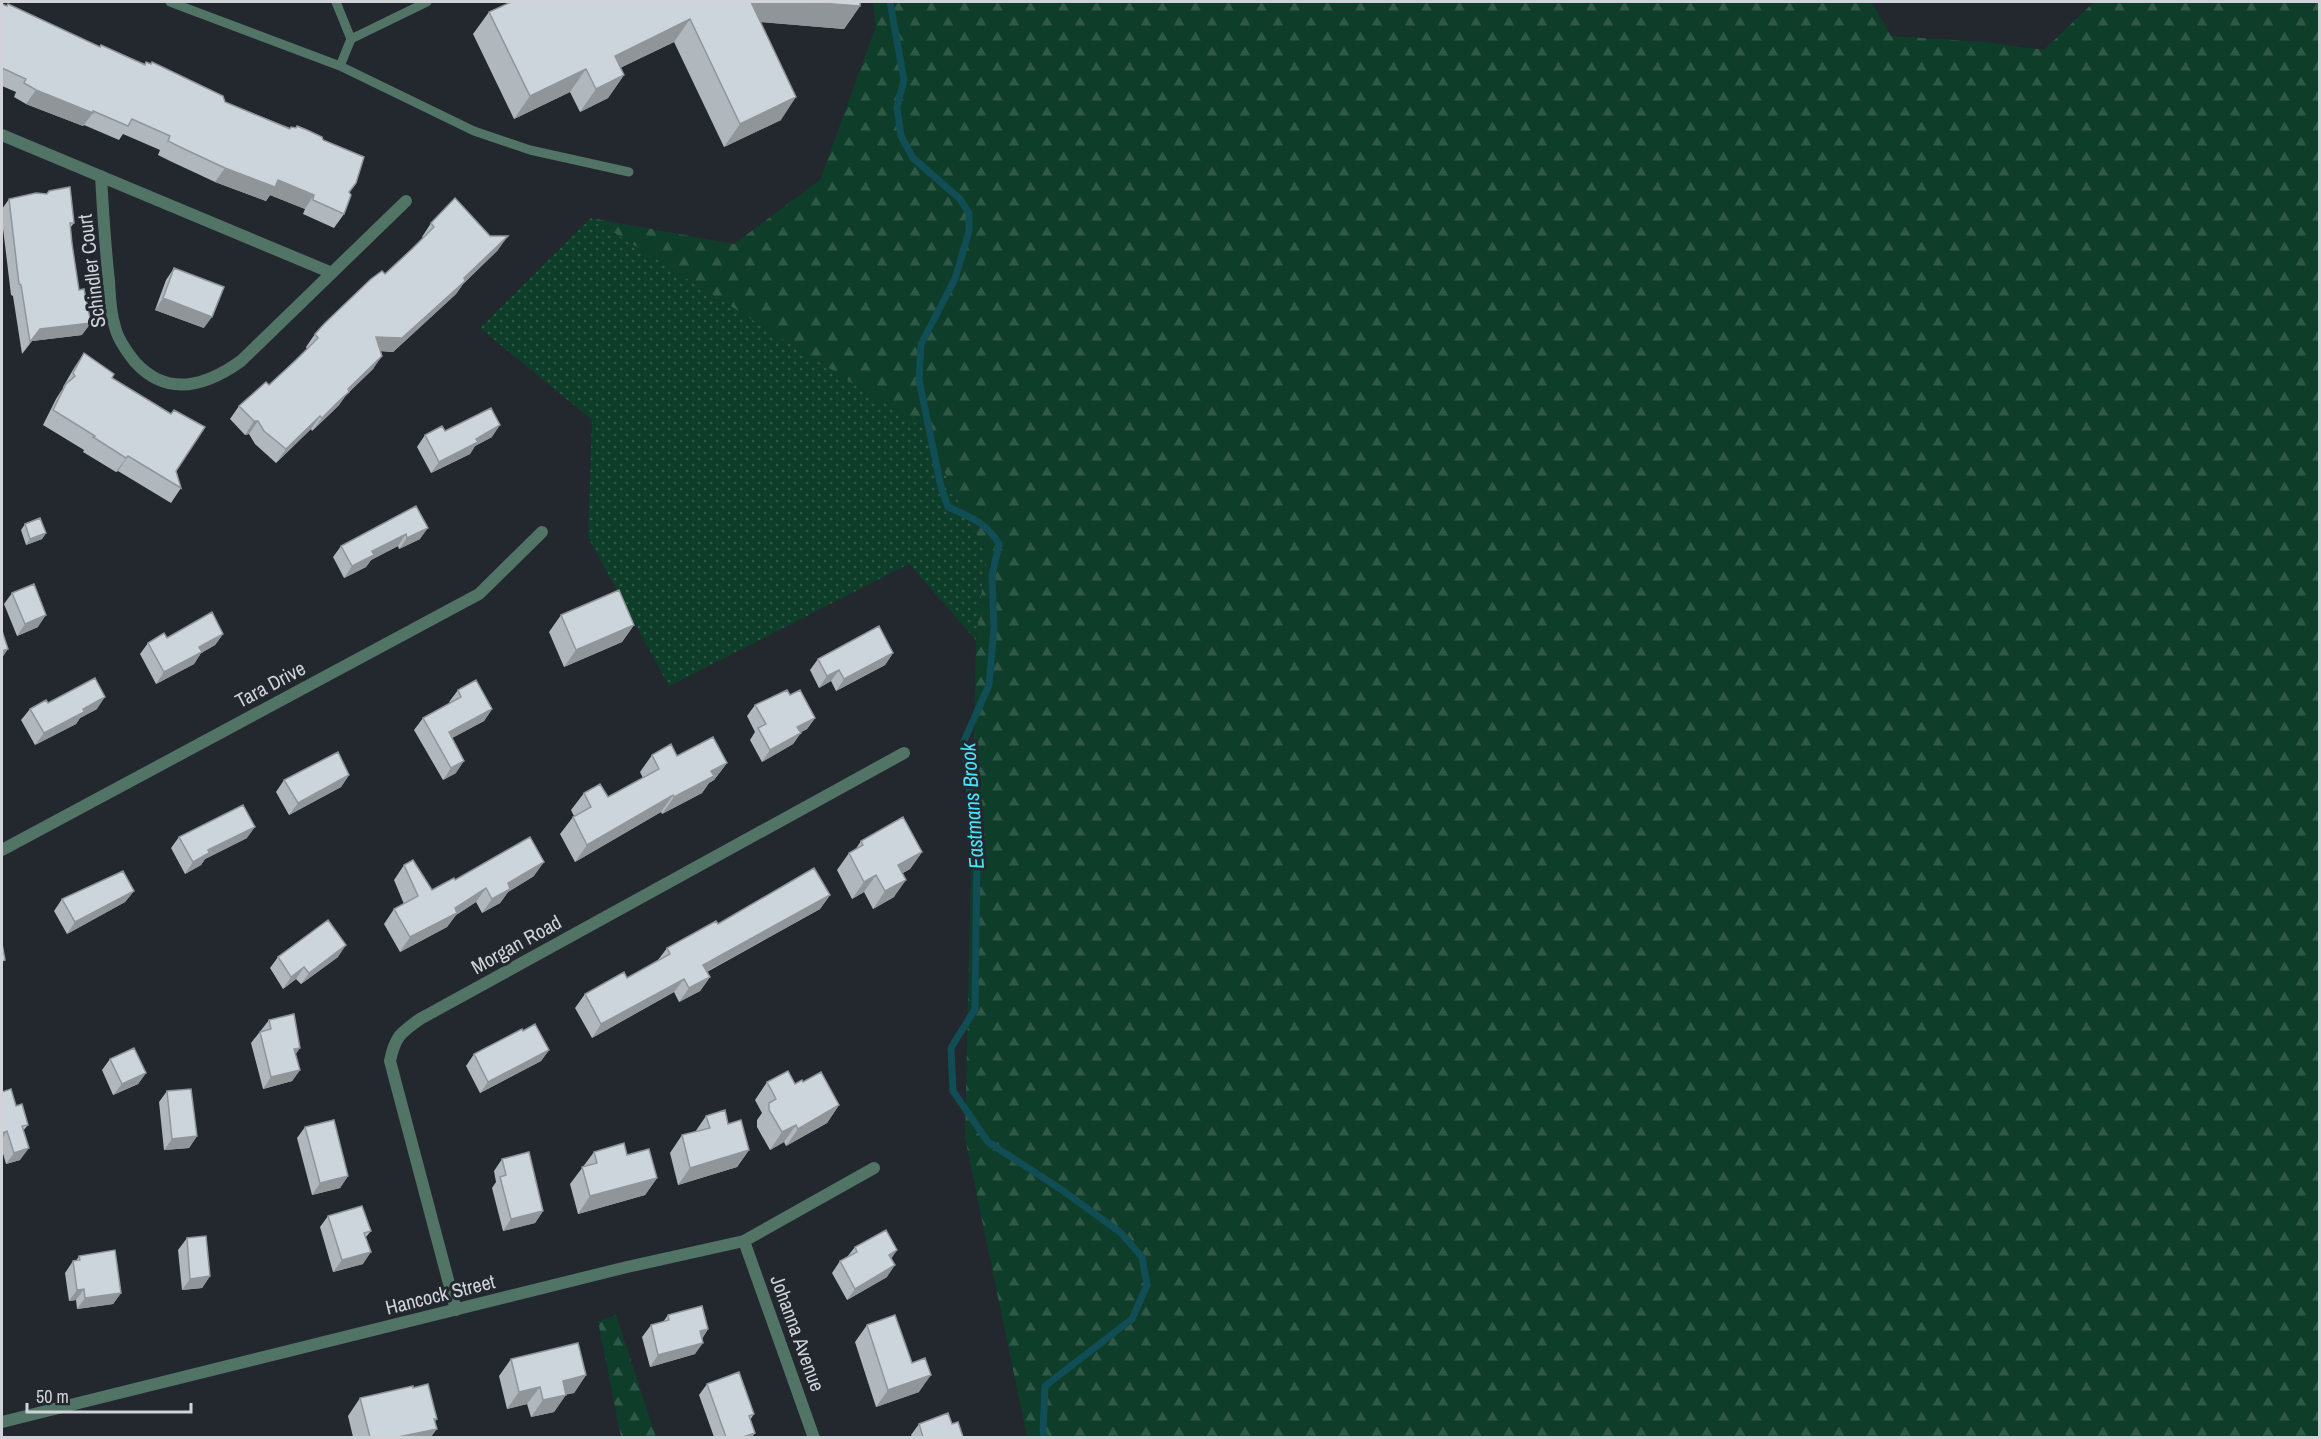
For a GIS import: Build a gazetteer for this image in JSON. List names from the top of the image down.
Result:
{
  "streets": {
    "street": [
      "Schindler Court",
      "Tara Drive",
      "Morgan Road",
      "Hancock Street",
      "Johanna Avenue"
    ]
  },
  "crossings": [
    ["Morgan Road", "Hancock Street"],
    ["Hancock Street", "Johanna Avenue"]
  ],
  "water": ["Eastmans Brook"],
  "scale_bar": "50 m"
}
